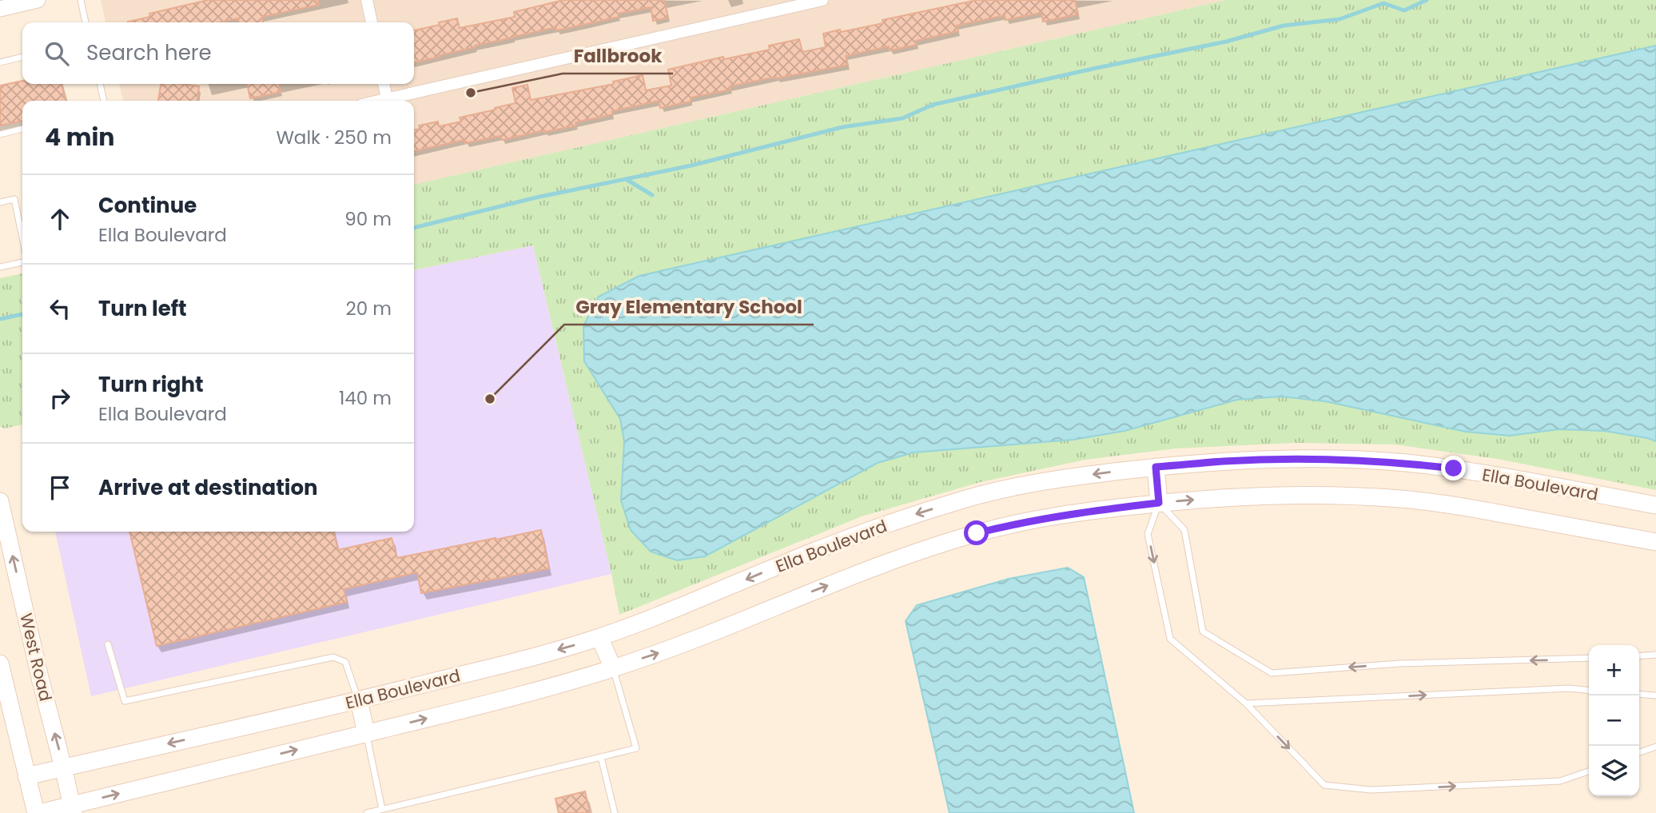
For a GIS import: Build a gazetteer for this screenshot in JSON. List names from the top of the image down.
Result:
{
  "streets": {
    "main road": ["Ella Boulevard", "West Road"]
  },
  "crossings": [
    ["Ella Boulevard", "West Road"]
  ],
  "places": ["Fallbrook", "Gray Elementary School"],
  "page": {
    "search": "Search here",
    "heading": ["4 min", "Walk · 250 m"],
    "list": [
      ["Continue", "Ella Boulevard", "90 m"],
      ["Turn left", "20 m"],
      ["Turn right", "Ella Boulevard", "140 m"],
      "Arrive at destination"
    ],
    "map_buttons": ["+", "−"]
  }
}
